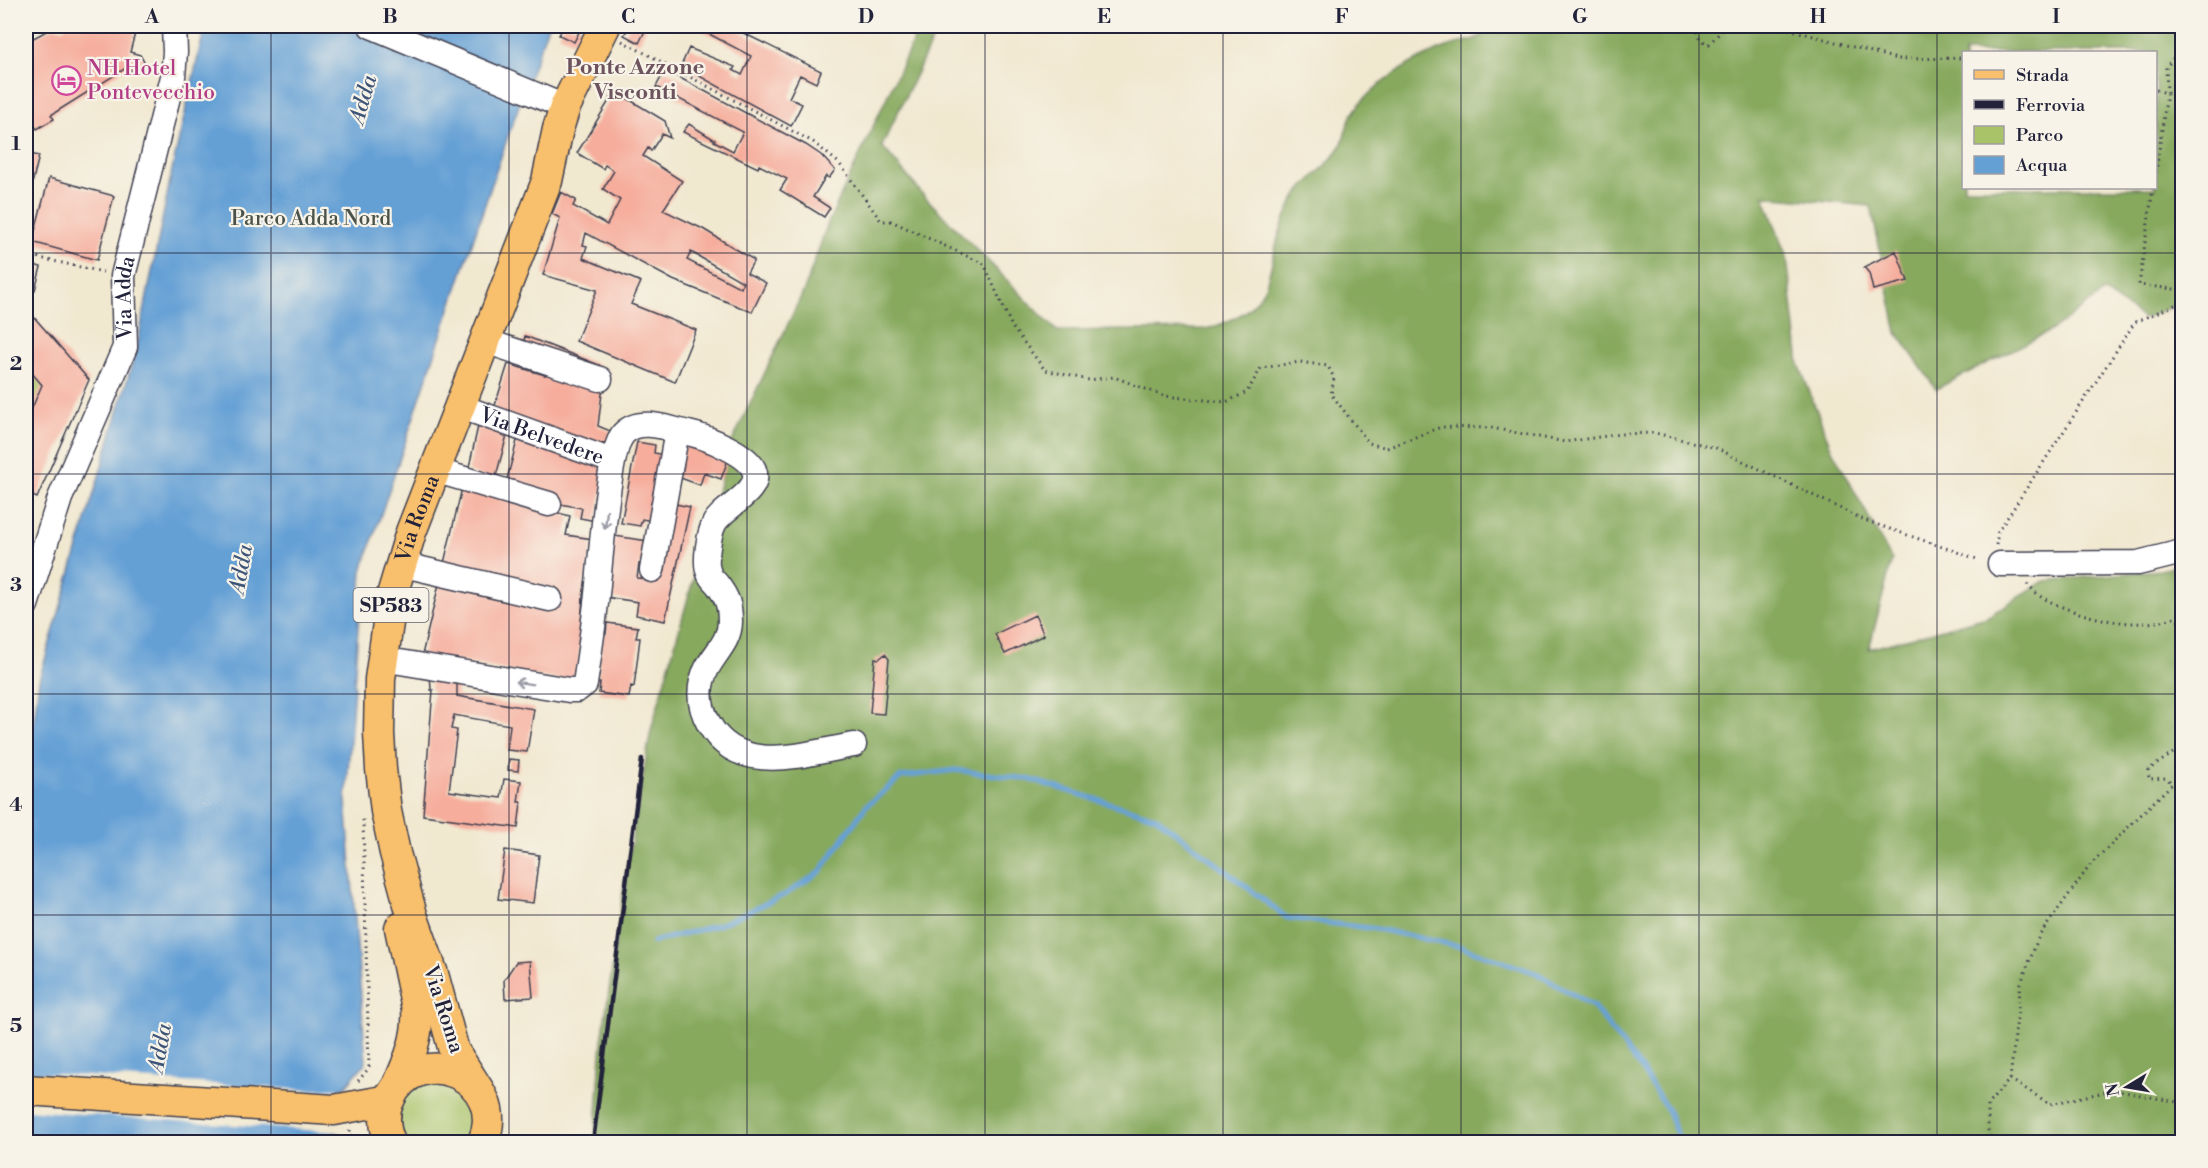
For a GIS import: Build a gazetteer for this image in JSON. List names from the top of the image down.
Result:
{
  "streets": {
    "main road": ["Via Roma", "SP583"],
    "street": ["Via Adda", "Via Belvedere"]
  },
  "crossings": [
    ["Via Belvedere", "Via Roma"],
    ["Via Roma", "SP583"]
  ],
  "districts": ["Ponte Azzone Visconti"],
  "water": ["Adda"],
  "parks": ["Parco Adda Nord"],
  "places": {
    "hotel": ["NH Hotel Pontevecchio"]
  },
  "legend": [
    "Strada",
    "Ferrovia",
    "Parco",
    "Acqua"
  ],
  "north": "left",
  "grid": {
    "columns": [
      "A",
      "B",
      "C",
      "D",
      "E",
      "F",
      "G",
      "H",
      "I"
    ],
    "rows": [
      "1",
      "2",
      "3",
      "4",
      "5"
    ]
  }
}
